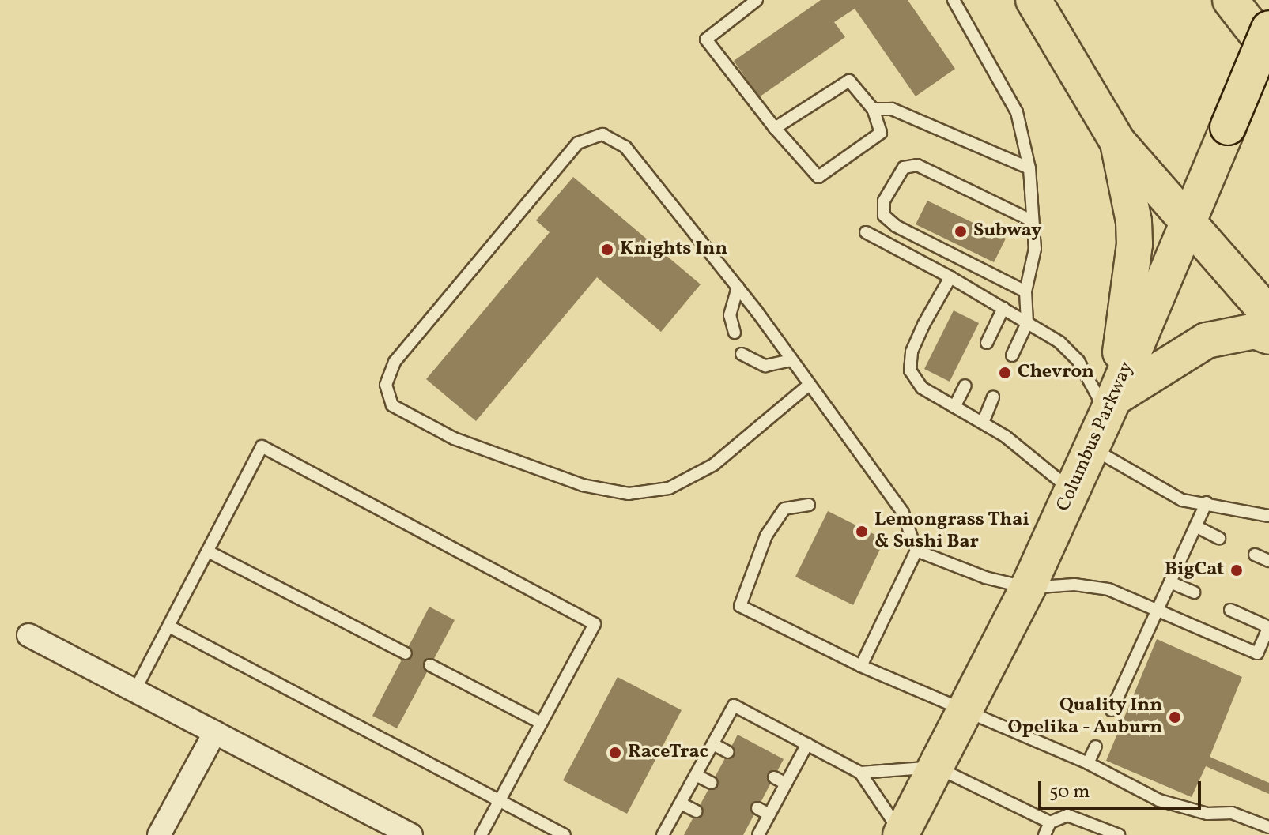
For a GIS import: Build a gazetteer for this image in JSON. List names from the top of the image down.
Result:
{
  "streets": {
    "highway": ["Columbus Parkway"]
  },
  "places": [
    "Subway",
    "Knights Inn",
    "Chevron",
    "Lemongrass Thai & Sushi Bar",
    "BigCat",
    "Quality Inn Opelika - Auburn",
    "RaceTrac"
  ],
  "scale_bar": "50 m"
}
